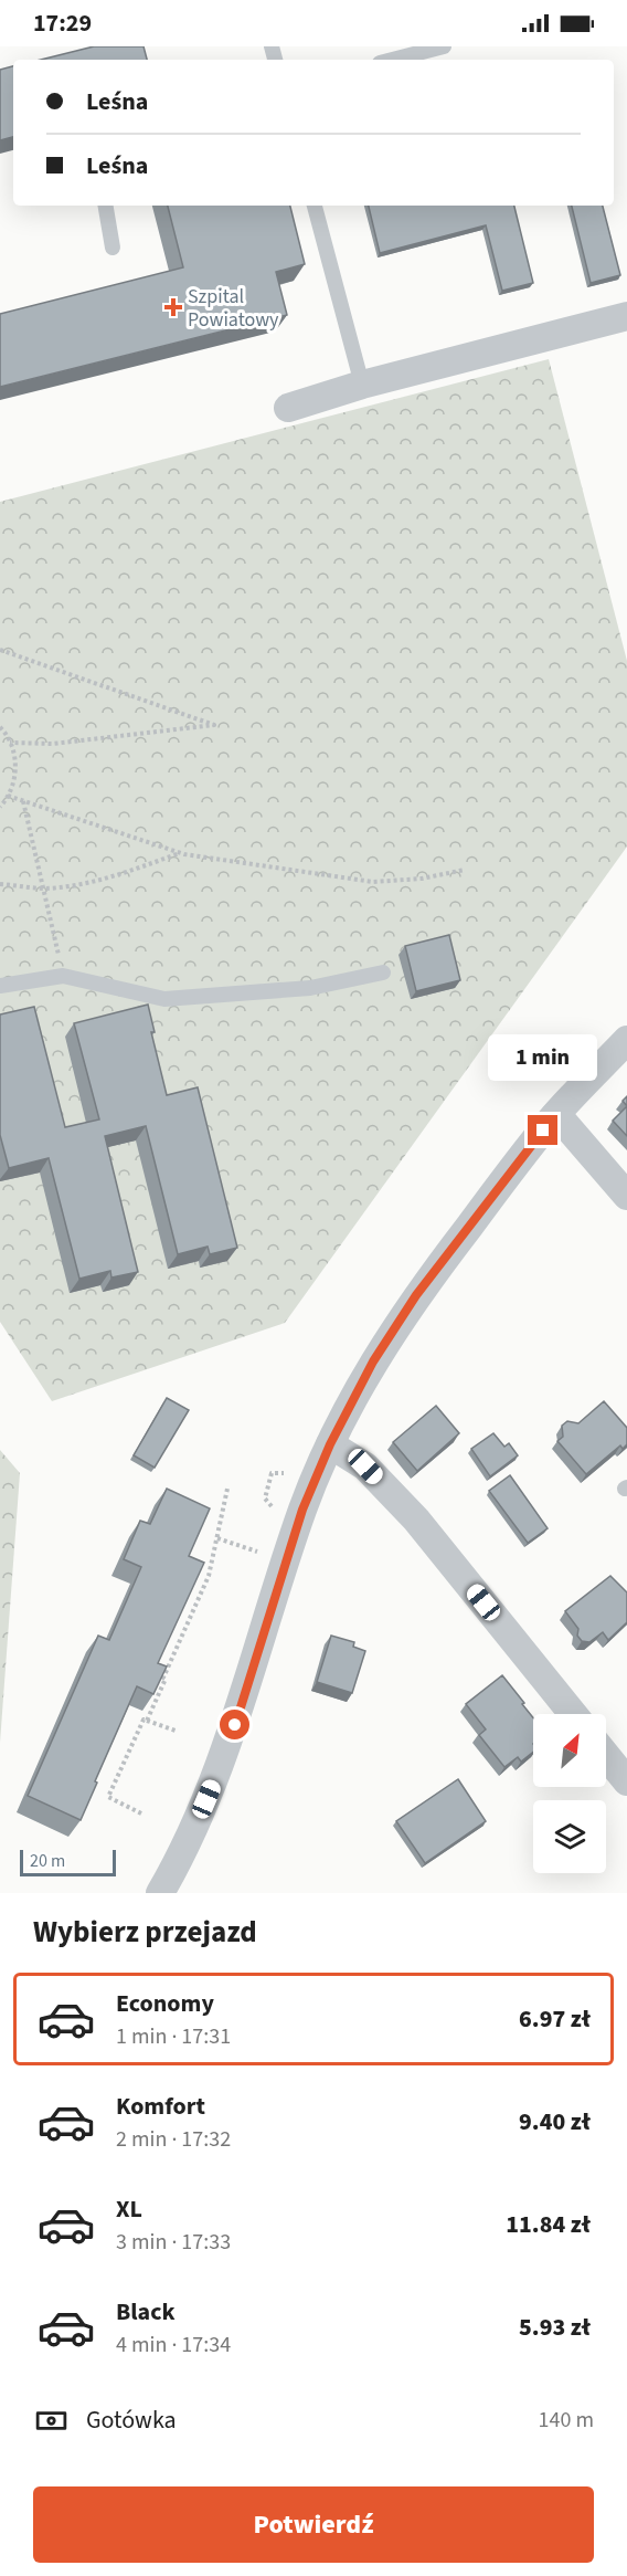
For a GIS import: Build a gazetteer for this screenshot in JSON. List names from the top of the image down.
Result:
{
  "places": {
    "health": ["Szpital Powiatowy"]
  },
  "scale_bar": "20 m",
  "north": "top right",
  "page": {
    "status": "17:29",
    "banner": ["Leśna", "Leśna"],
    "bubble": "1 min",
    "scale": "20 m",
    "heading": "Wybierz przejazd",
    "list": [
      {
        "name": "Economy",
        "note": "1 min · 17:31",
        "value": "6.97 zł"
      },
      {
        "name": "Komfort",
        "note": "2 min · 17:32",
        "value": "9.40 zł"
      },
      {
        "name": "XL",
        "note": "3 min · 17:33",
        "value": "11.84 zł"
      },
      {
        "name": "Black",
        "note": "4 min · 17:34",
        "value": "5.93 zł"
      }
    ],
    "pay": ["Gotówka", "140 m"],
    "buttons": "Potwierdź"
  }
}
